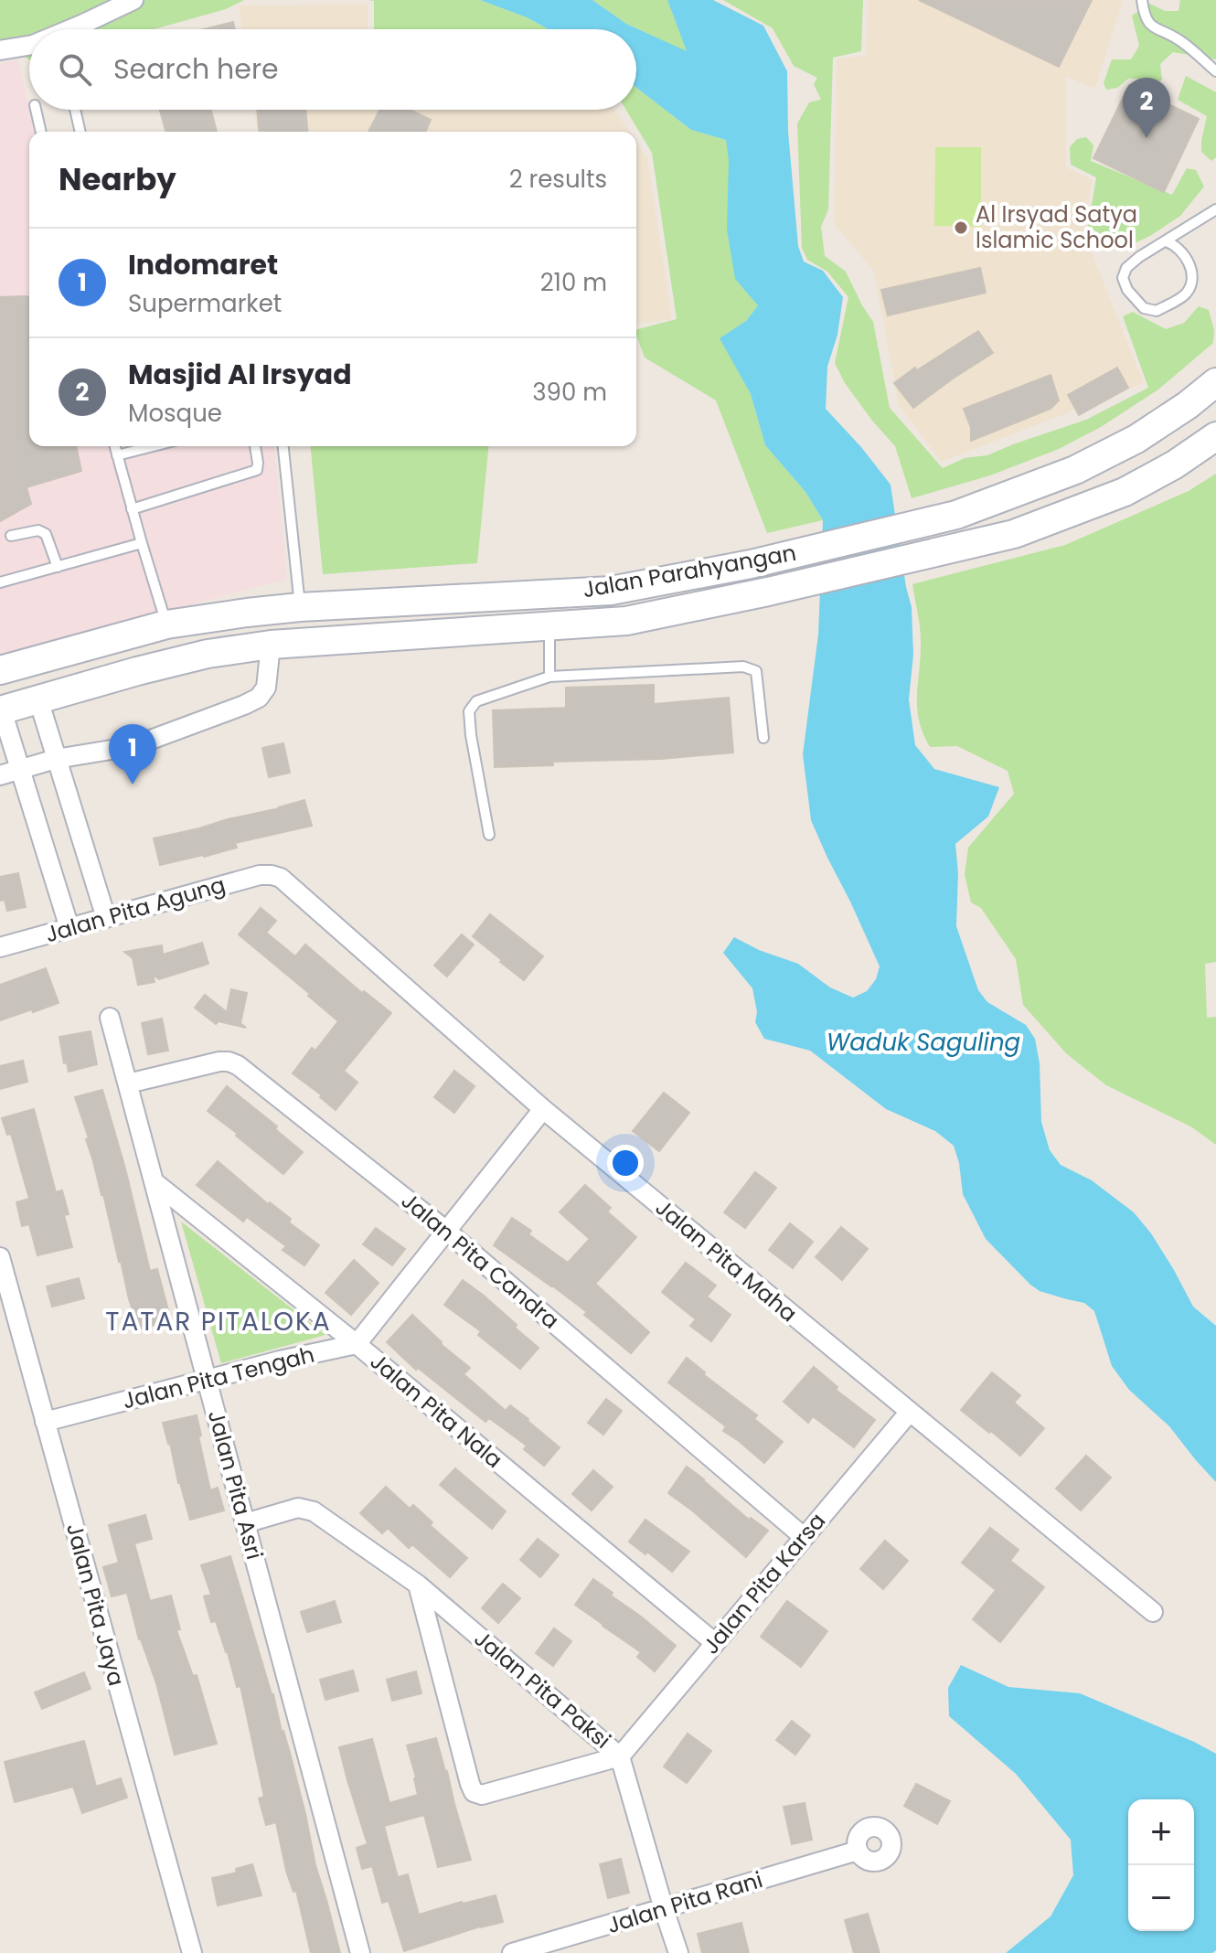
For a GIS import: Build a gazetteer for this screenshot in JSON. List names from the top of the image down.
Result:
{
  "streets": {
    "main road": ["Jalan Parahyangan"],
    "street": [
      "Jalan Pita Agung",
      "Jalan Pita Candra",
      "Jalan Pita Maha",
      "Jalan Pita Tengah",
      "Jalan Pita Nala",
      "Jalan Pita Asri",
      "Jalan Pita Karsa",
      "Jalan Pita Jaya",
      "Jalan Pita Paksi",
      "Jalan Pita Rani"
    ]
  },
  "crossings": [
    ["Jalan Pita Agung", "Jalan Pita Maha"],
    ["Jalan Pita Candra", "Jalan Pita Asri"],
    ["Jalan Pita Candra", "Jalan Pita Karsa"],
    ["Jalan Pita Maha", "Jalan Pita Karsa"],
    ["Jalan Pita Tengah", "Jalan Pita Nala"],
    ["Jalan Pita Tengah", "Jalan Pita Asri"],
    ["Jalan Pita Tengah", "Jalan Pita Jaya"],
    ["Jalan Pita Nala", "Jalan Pita Asri"],
    ["Jalan Pita Nala", "Jalan Pita Karsa"],
    ["Jalan Pita Asri", "Jalan Pita Paksi"],
    ["Jalan Pita Karsa", "Jalan Pita Paksi"]
  ],
  "districts": ["TATAR PITALOKA"],
  "water": ["Waduk Saguling"],
  "places": ["Al Irsyad Satya Islamic School"],
  "page": {
    "search": "Search here",
    "pins": ["2", "1"],
    "heading": ["Nearby", "2 results"],
    "list": [
      {
        "mark": "1",
        "name": "Indomaret",
        "note": "Supermarket",
        "value": "210 m"
      },
      {
        "mark": "2",
        "name": "Masjid Al Irsyad",
        "note": "Mosque",
        "value": "390 m"
      }
    ],
    "map_buttons": ["+", "−"]
  }
}
